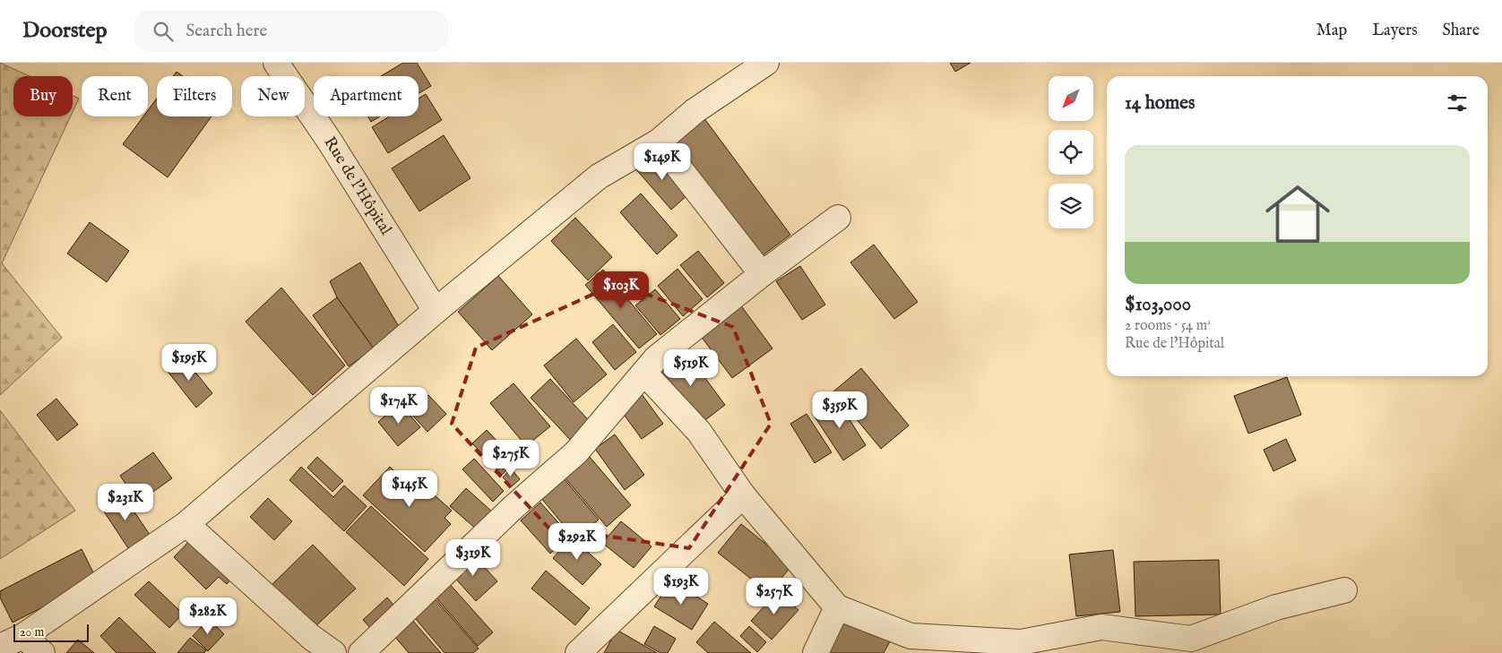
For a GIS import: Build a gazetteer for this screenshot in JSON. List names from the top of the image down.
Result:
{
  "streets": {
    "street": ["Rue de l'Hôpital"]
  },
  "scale_bar": "20 m",
  "north": "bottom left",
  "page": {
    "header": "Doorstep",
    "search": "Search here",
    "nav": ["Map", "Layers", "Share"],
    "chip": [
      "Buy",
      "Rent",
      "Filters",
      "New",
      "Apartment"
    ],
    "heading": "14 homes",
    "list": [
      {
        "name": "$103,000",
        "note": "2 rooms · 54 m² · Rue de l'Hôpital"
      }
    ],
    "price": [
      "$149K",
      "$103K",
      "$195K",
      "$519K",
      "$174K",
      "$359K",
      "$275K",
      "$145K",
      "$231K",
      "$292K",
      "$319K",
      "$193K",
      "$257K",
      "$282K"
    ],
    "scale": "20 m"
  }
}
